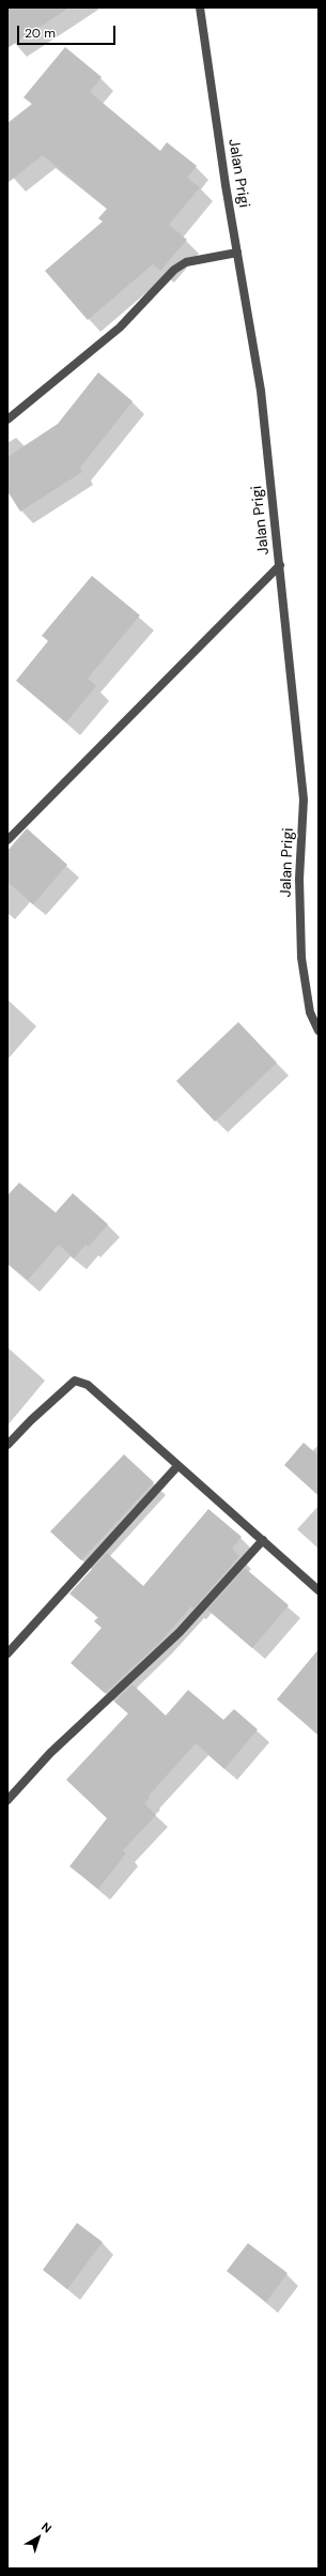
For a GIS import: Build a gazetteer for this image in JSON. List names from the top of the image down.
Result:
{
  "streets": {
    "street": ["Jalan Prigi"]
  },
  "scale_bar": "20 m",
  "north": "top right"
}
